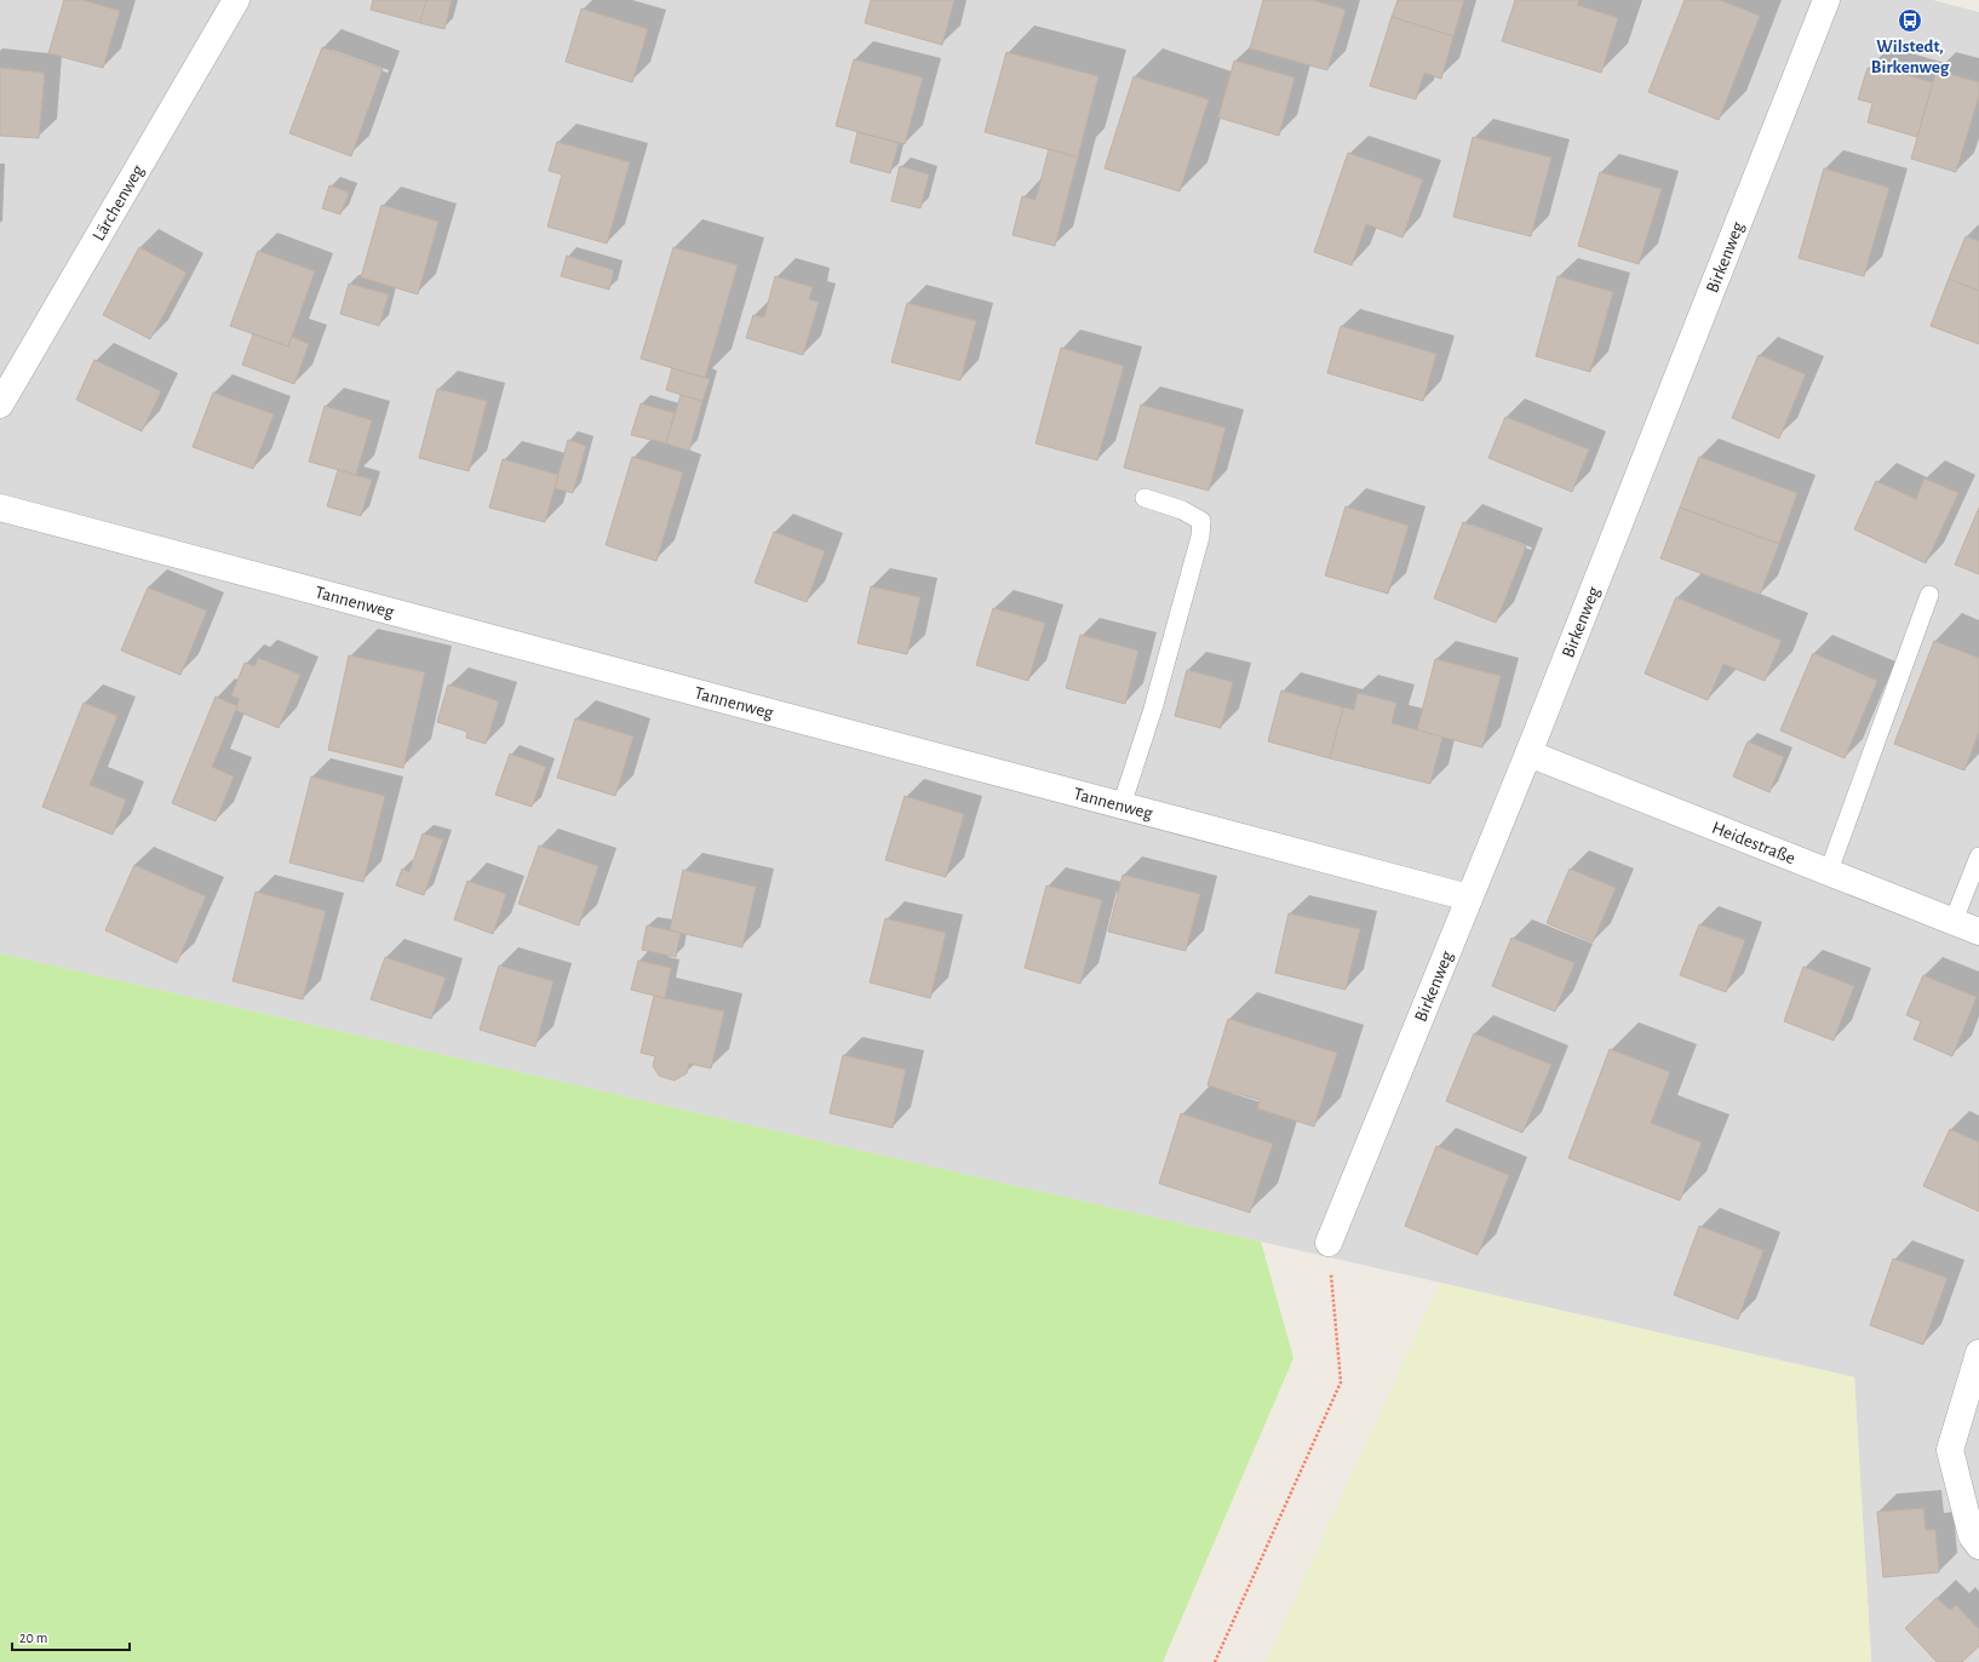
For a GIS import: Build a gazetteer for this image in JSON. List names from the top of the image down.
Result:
{
  "streets": {
    "street": [
      "Lärchenweg",
      "Birkenweg",
      "Tannenweg",
      "Heidestraße"
    ]
  },
  "crossings": [
    ["Birkenweg", "Tannenweg"],
    ["Birkenweg", "Heidestraße"]
  ],
  "places": {
    "bus stop": ["Wilstedt, Birkenweg"]
  },
  "scale_bar": "20 m"
}
